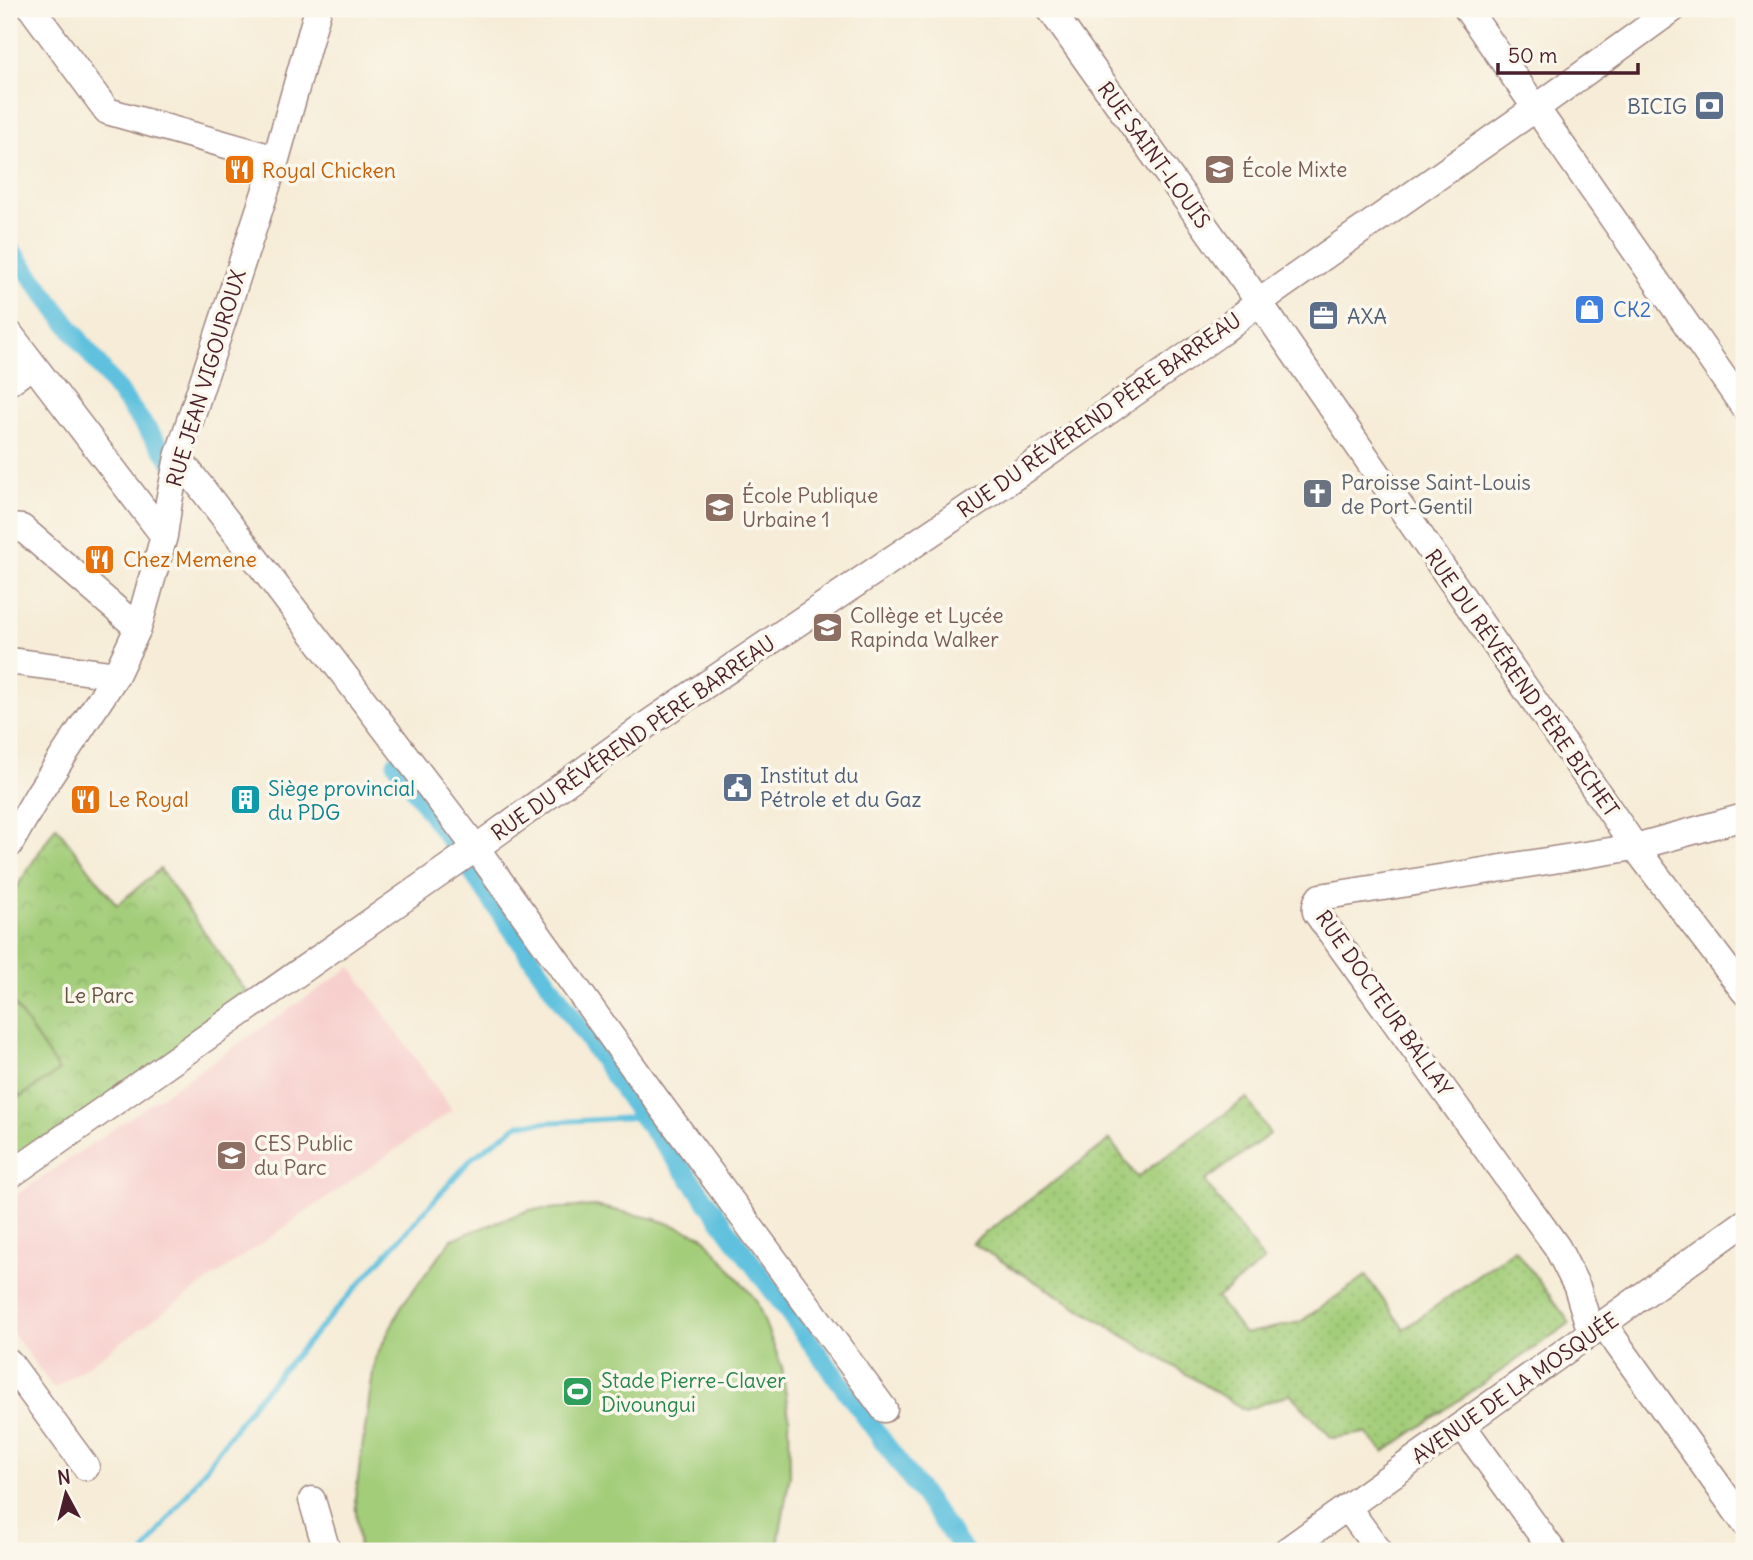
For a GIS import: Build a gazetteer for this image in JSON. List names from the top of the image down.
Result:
{
  "streets": {
    "street": [
      "RUE SAINT-LOUIS",
      "RUE JEAN VIGOUROUX",
      "RUE DU RÉVÉREND PÈRE BARREAU",
      "RUE DU RÉVÉREND PÈRE BICHET",
      "RUE DOCTEUR BALLAY",
      "AVENUE DE LA MOSQUÉE"
    ]
  },
  "crossings": [
    ["RUE SAINT-LOUIS", "RUE DU RÉVÉREND PÈRE BARREAU"],
    ["RUE SAINT-LOUIS", "RUE DU RÉVÉREND PÈRE BICHET"],
    ["RUE DU RÉVÉREND PÈRE BARREAU", "RUE DU RÉVÉREND PÈRE BICHET"],
    ["RUE DU RÉVÉREND PÈRE BICHET", "RUE DOCTEUR BALLAY"],
    ["RUE DOCTEUR BALLAY", "AVENUE DE LA MOSQUÉE"]
  ],
  "parks": ["Le Parc"],
  "places": {
    "bank": ["BICIG"],
    "school or university": [
      "École Mixte",
      "École Publique Urbaine 1",
      "Collège et Lycée Rapinda Walker",
      "CES Public du Parc"
    ],
    "restaurant": ["Royal Chicken", "Chez Memene", "Le Royal"],
    "shop": ["CK2"],
    "office": ["AXA"],
    "church": ["Paroisse Saint-Louis de Port-Gentil"],
    "public building": ["Institut du Pétrole et du Gaz"],
    "building": ["Siège provincial du PDG"],
    "sports": ["Stade Pierre-Claver Divoungui"]
  },
  "scale_bar": "50 m",
  "north": "top"
}
